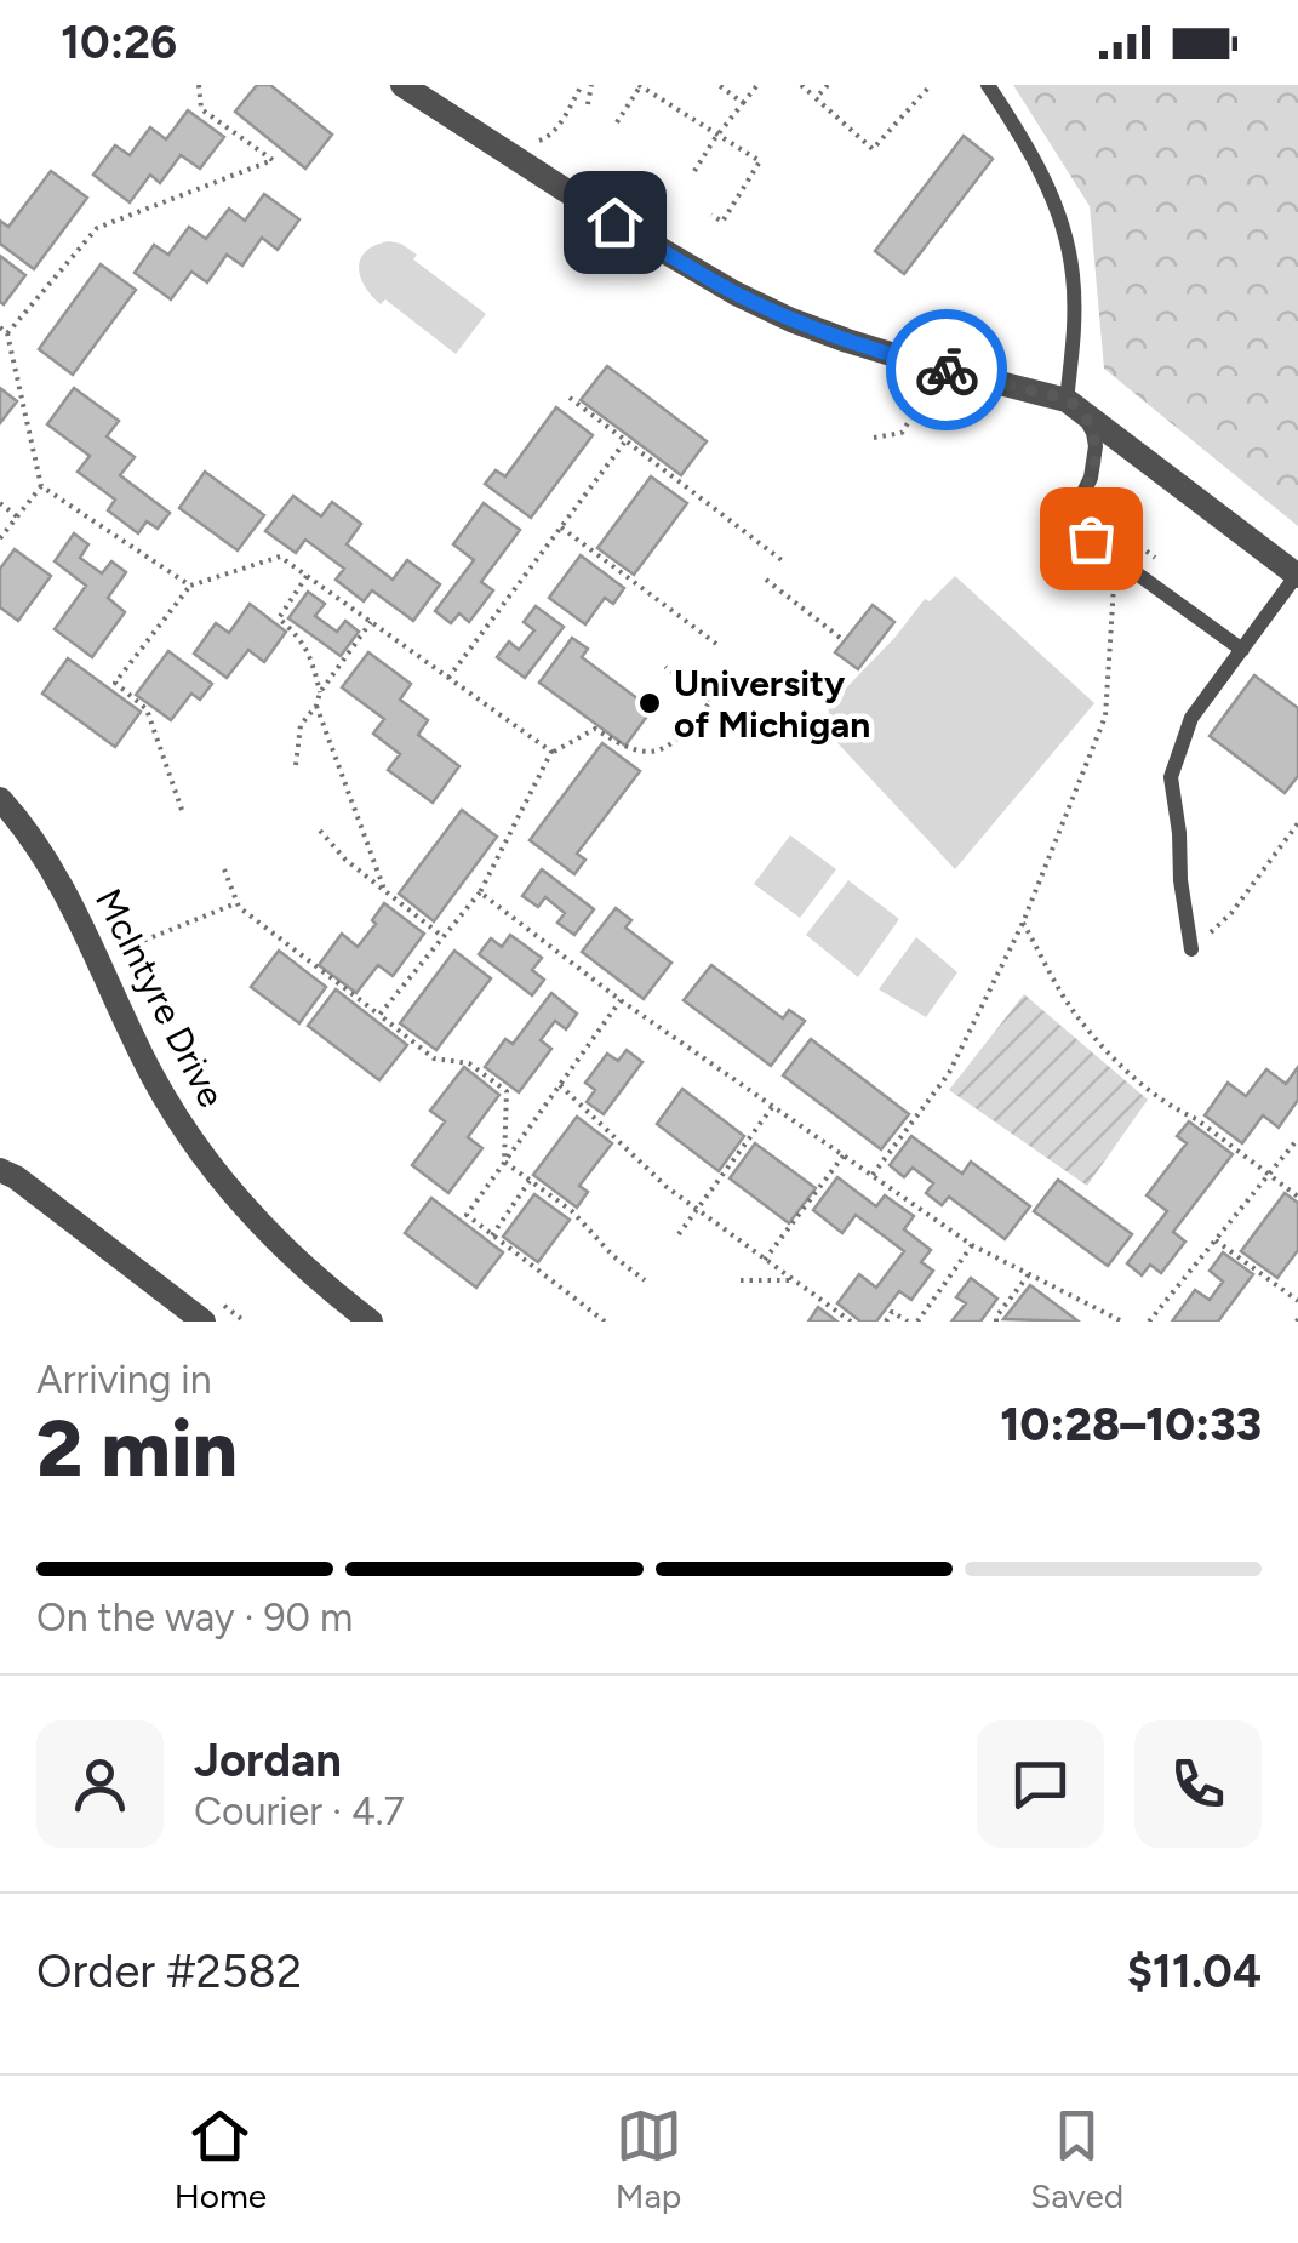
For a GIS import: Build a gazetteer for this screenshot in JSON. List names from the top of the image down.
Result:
{
  "streets": {
    "street": ["McIntyre Drive"]
  },
  "places": ["University of Michigan"],
  "page": {
    "status": "10:26",
    "heading": ["2 min", "Arriving in", "10:28–10:33"],
    "panel": [
      "Jordan",
      "Courier · 4.7",
      "Order #2582",
      "$11.04"
    ],
    "bar": "On the way · 90 m",
    "tabs": ["Home", "Map", "Saved"]
  }
}
